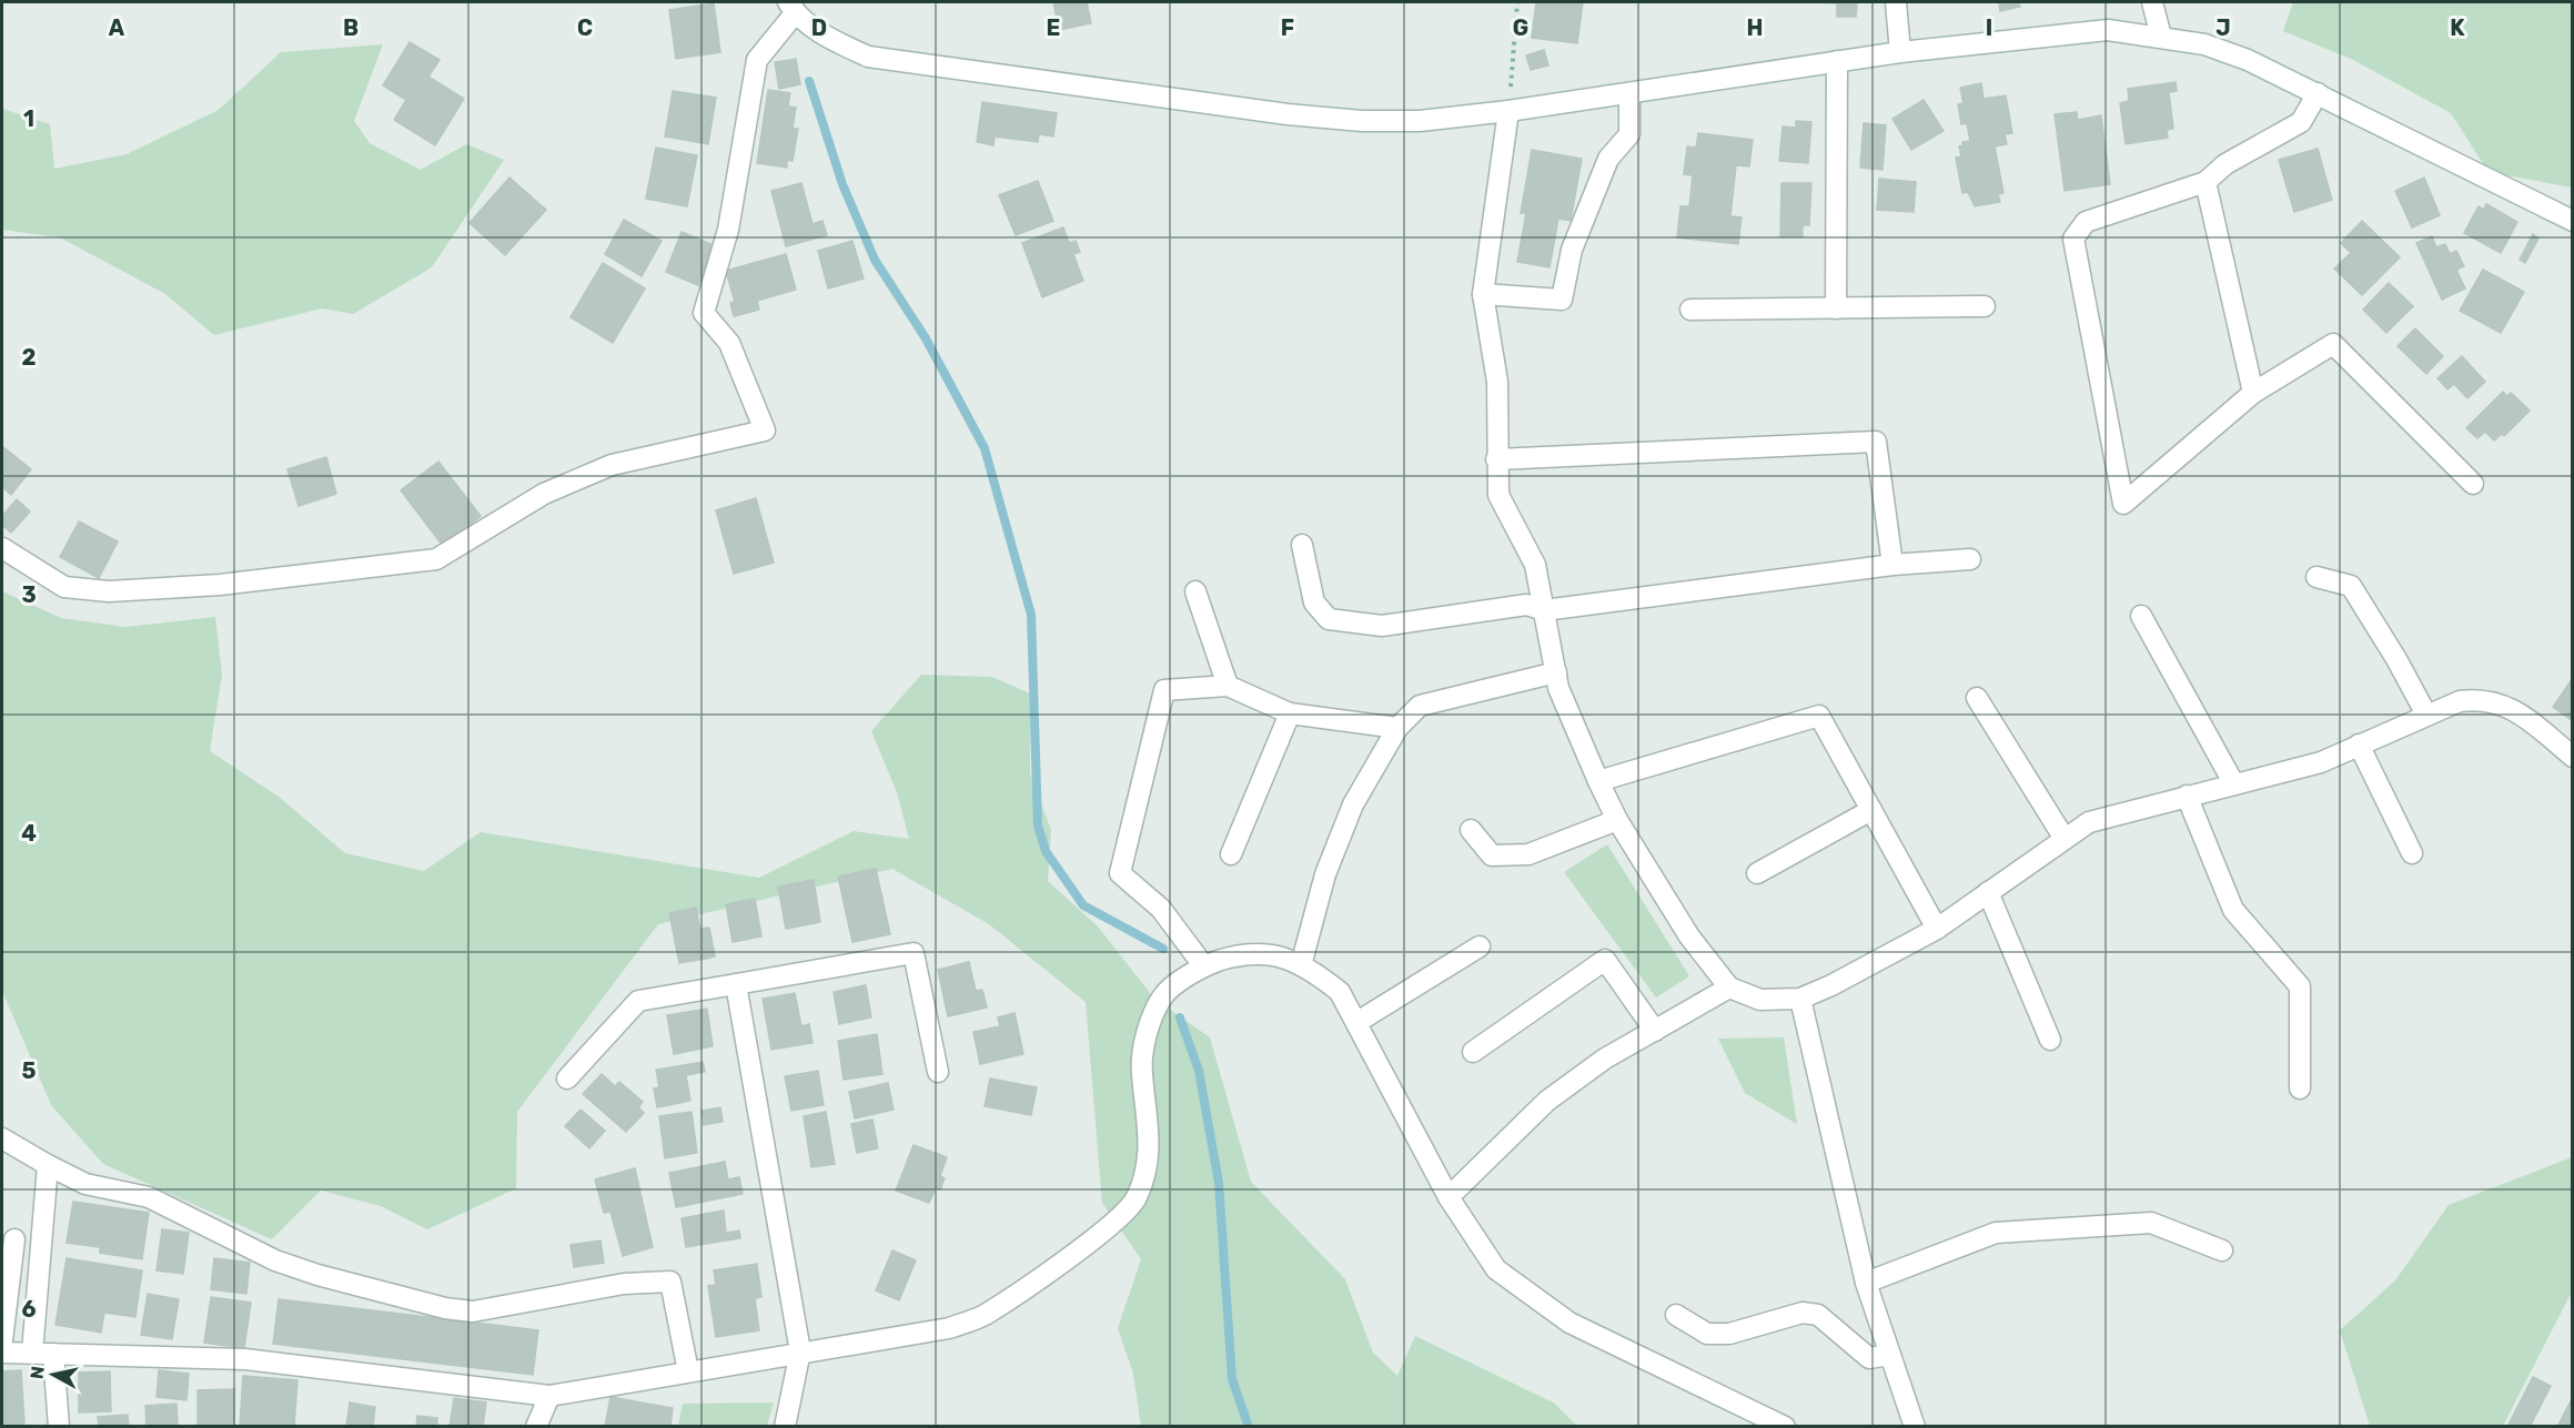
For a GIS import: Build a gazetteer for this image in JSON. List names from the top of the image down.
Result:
{
  "north": "left",
  "grid": {
    "columns": [
      "A",
      "B",
      "C",
      "D",
      "E",
      "F",
      "G",
      "H",
      "I",
      "J",
      "K"
    ],
    "rows": [
      "1",
      "2",
      "3",
      "4",
      "5",
      "6"
    ]
  }
}
